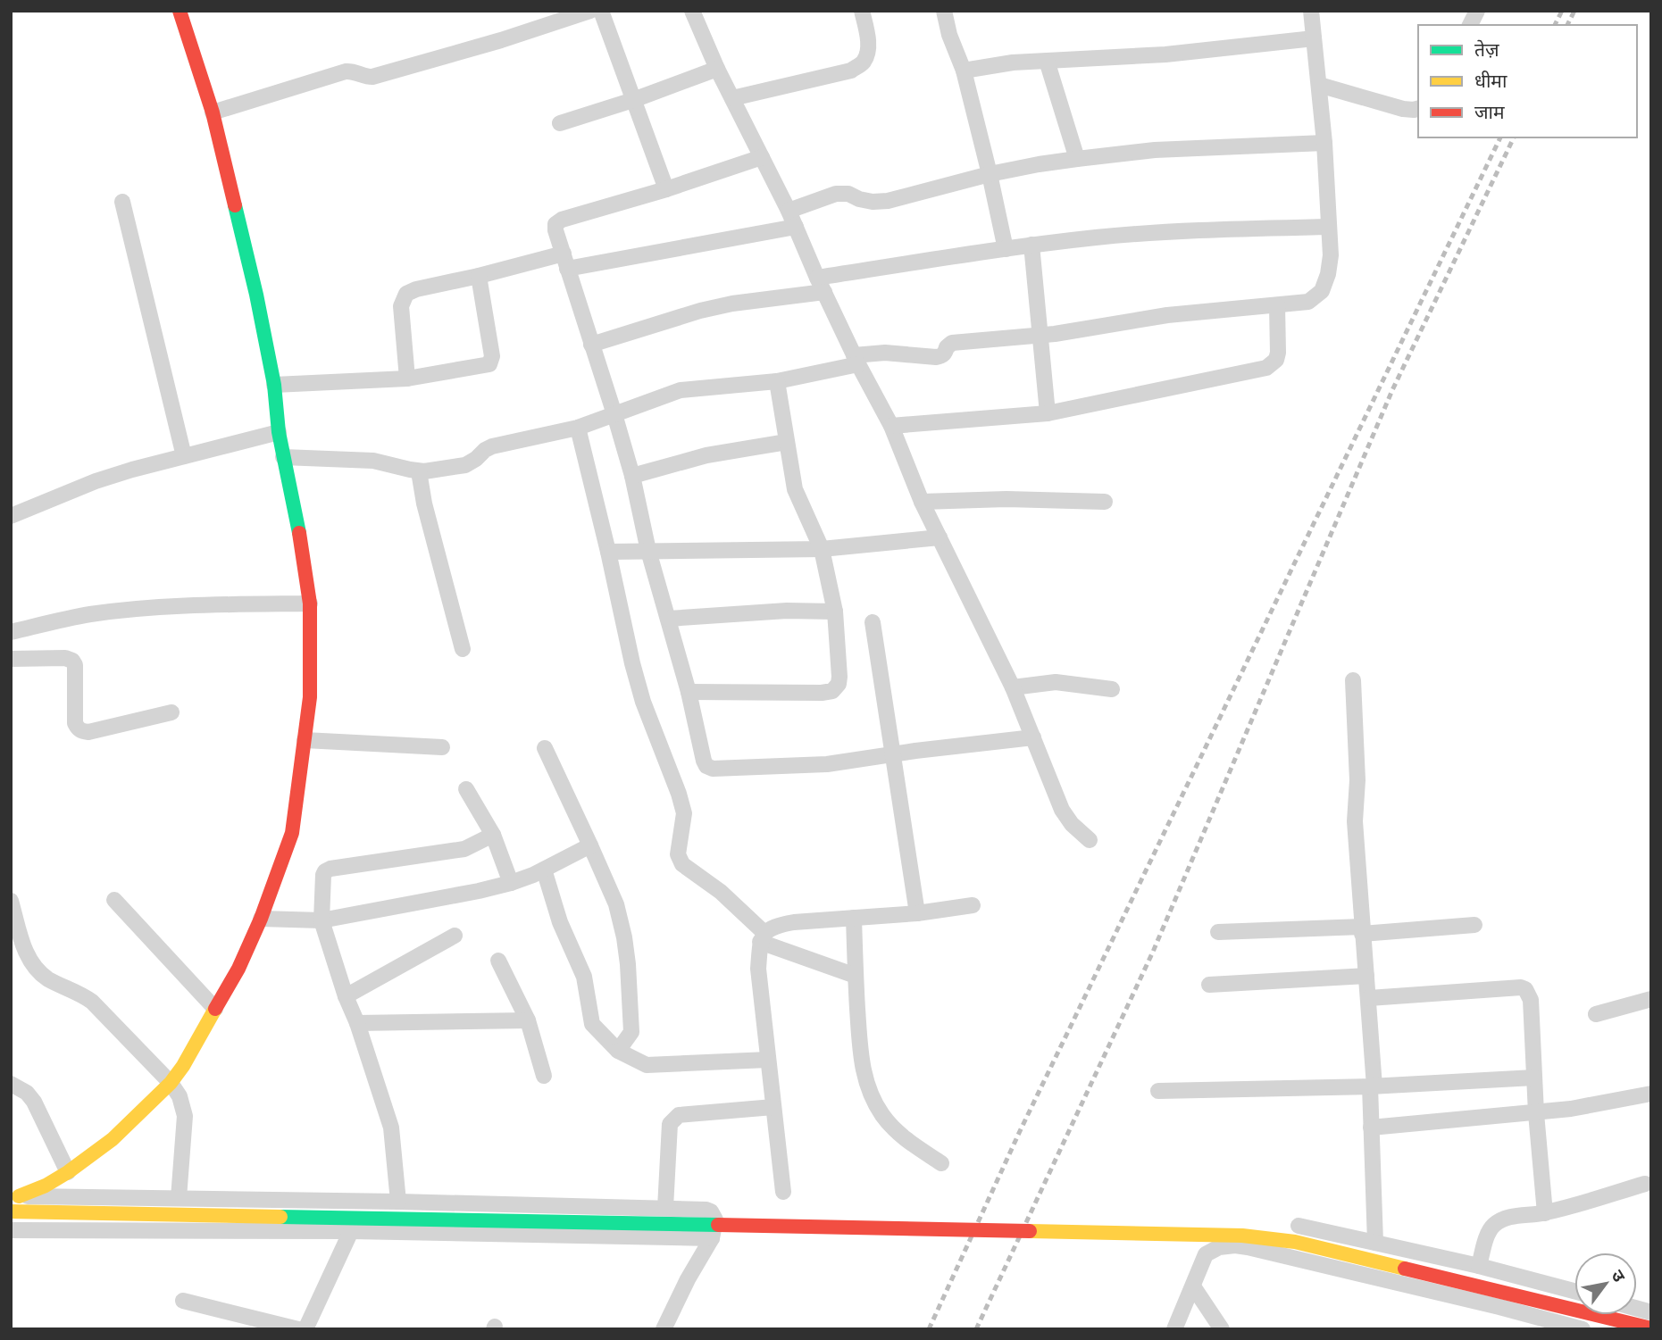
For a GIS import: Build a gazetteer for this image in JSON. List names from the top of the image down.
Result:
{
  "legend": ["तेज़", "धीमा", "जाम"],
  "north": "top right"
}
